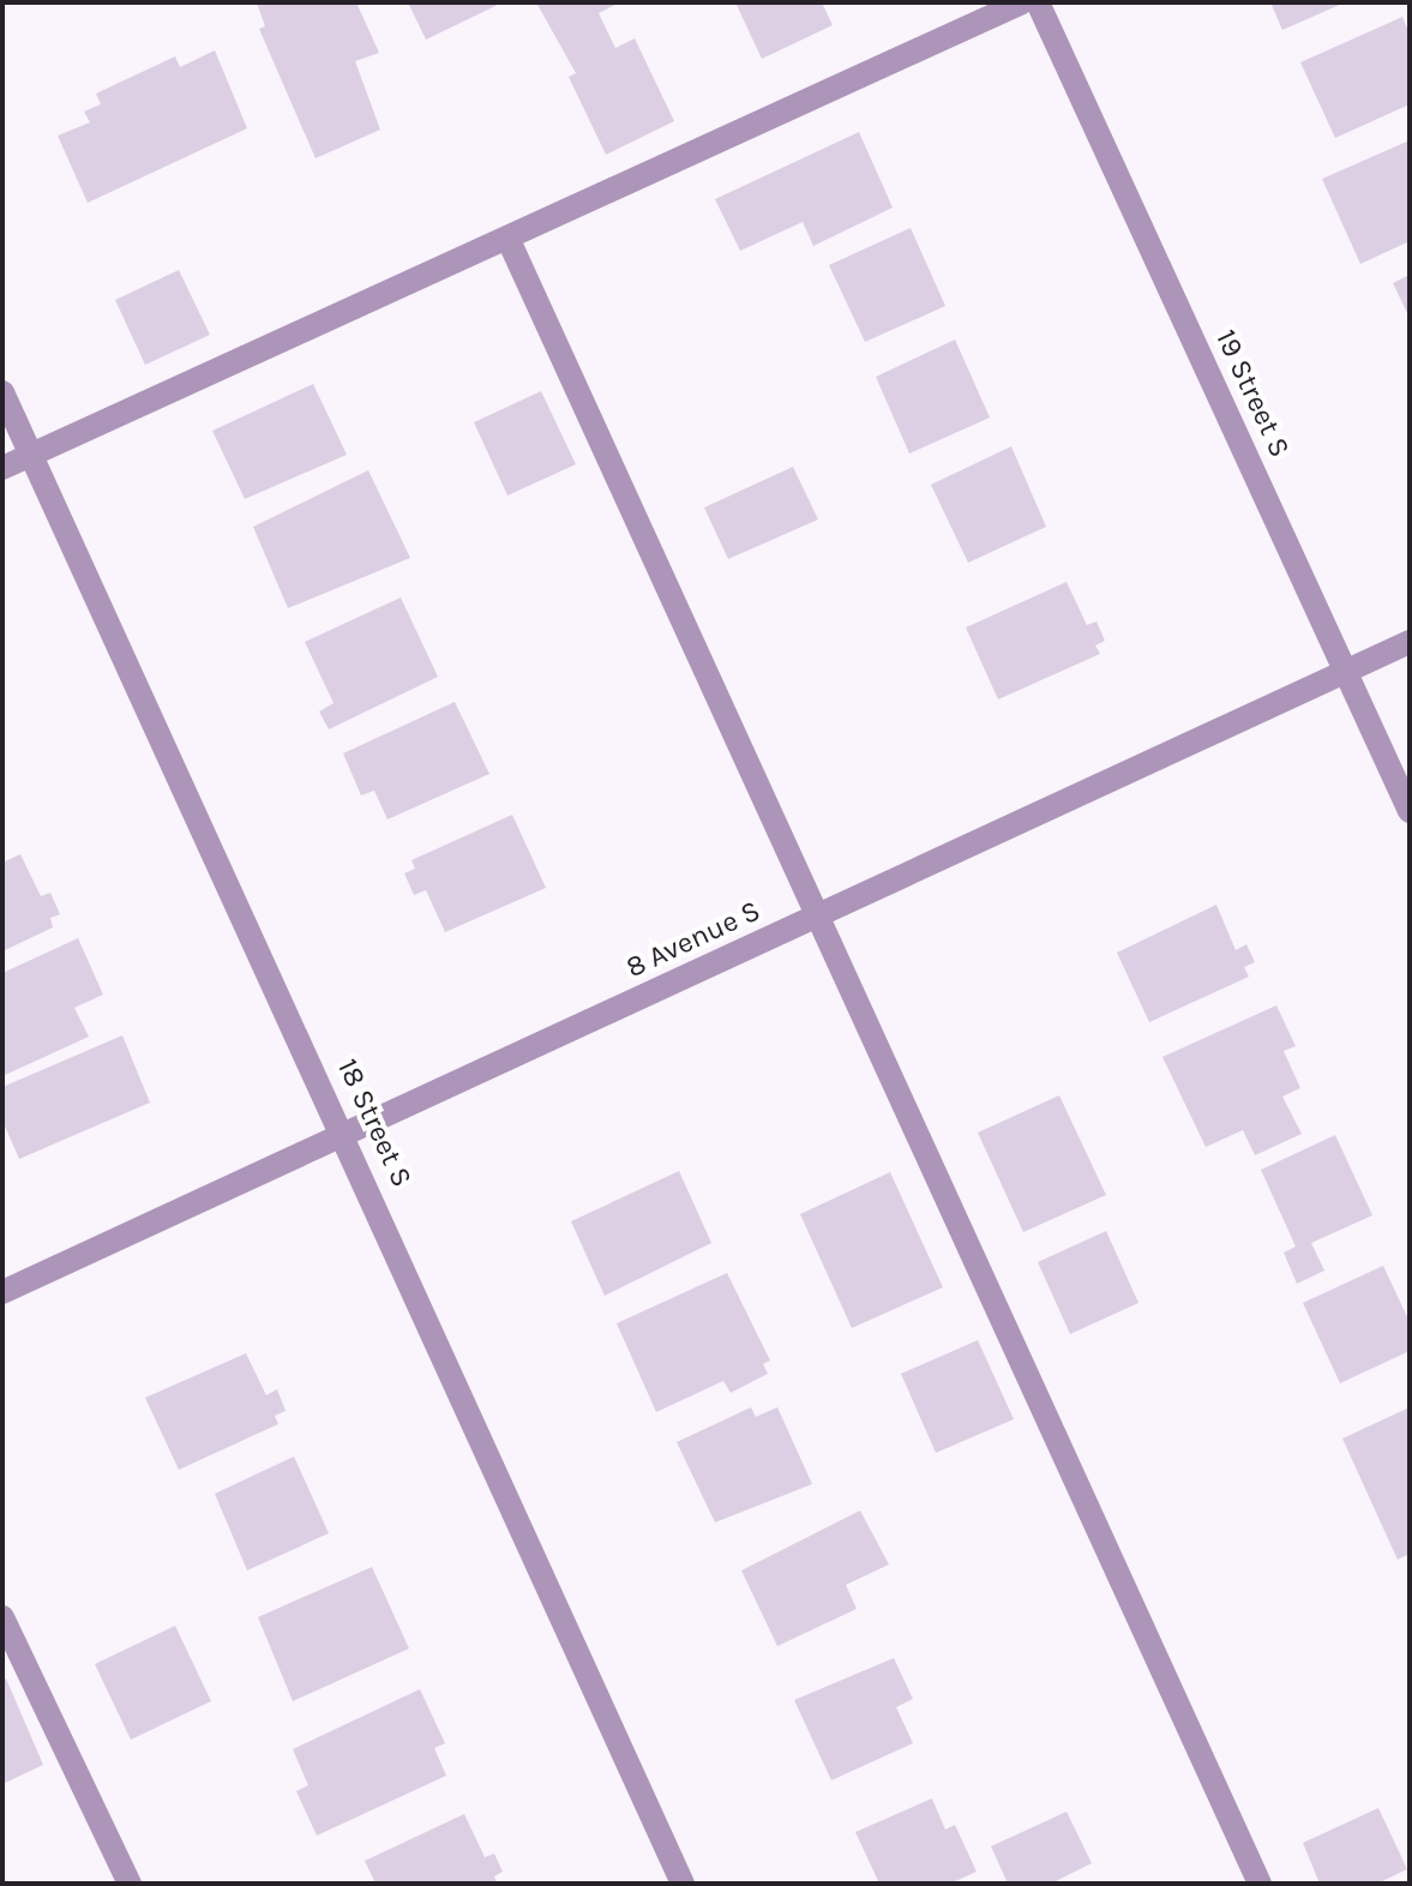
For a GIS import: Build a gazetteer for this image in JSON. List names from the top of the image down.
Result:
{
  "streets": {
    "street": ["19 Street S", "8 Avenue S", "18 Street S"]
  },
  "crossings": [
    ["19 Street S", "8 Avenue S"],
    ["8 Avenue S", "18 Street S"]
  ]
}
